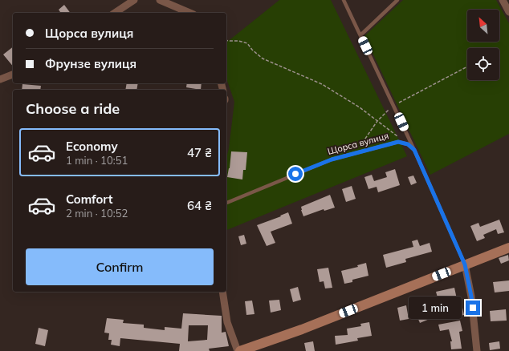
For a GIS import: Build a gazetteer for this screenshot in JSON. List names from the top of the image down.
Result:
{
  "streets": {
    "lane": ["Щорса вулиця"]
  },
  "north": "top left",
  "page": {
    "banner": ["Щорса вулиця", "Фрунзе вулиця"],
    "heading": "Choose a ride",
    "list": [
      {
        "name": "Economy",
        "note": "1 min · 10:51",
        "value": "47 ₴"
      },
      {
        "name": "Comfort",
        "note": "2 min · 10:52",
        "value": "64 ₴"
      }
    ],
    "buttons": "Confirm",
    "bubble": "1 min"
  }
}
